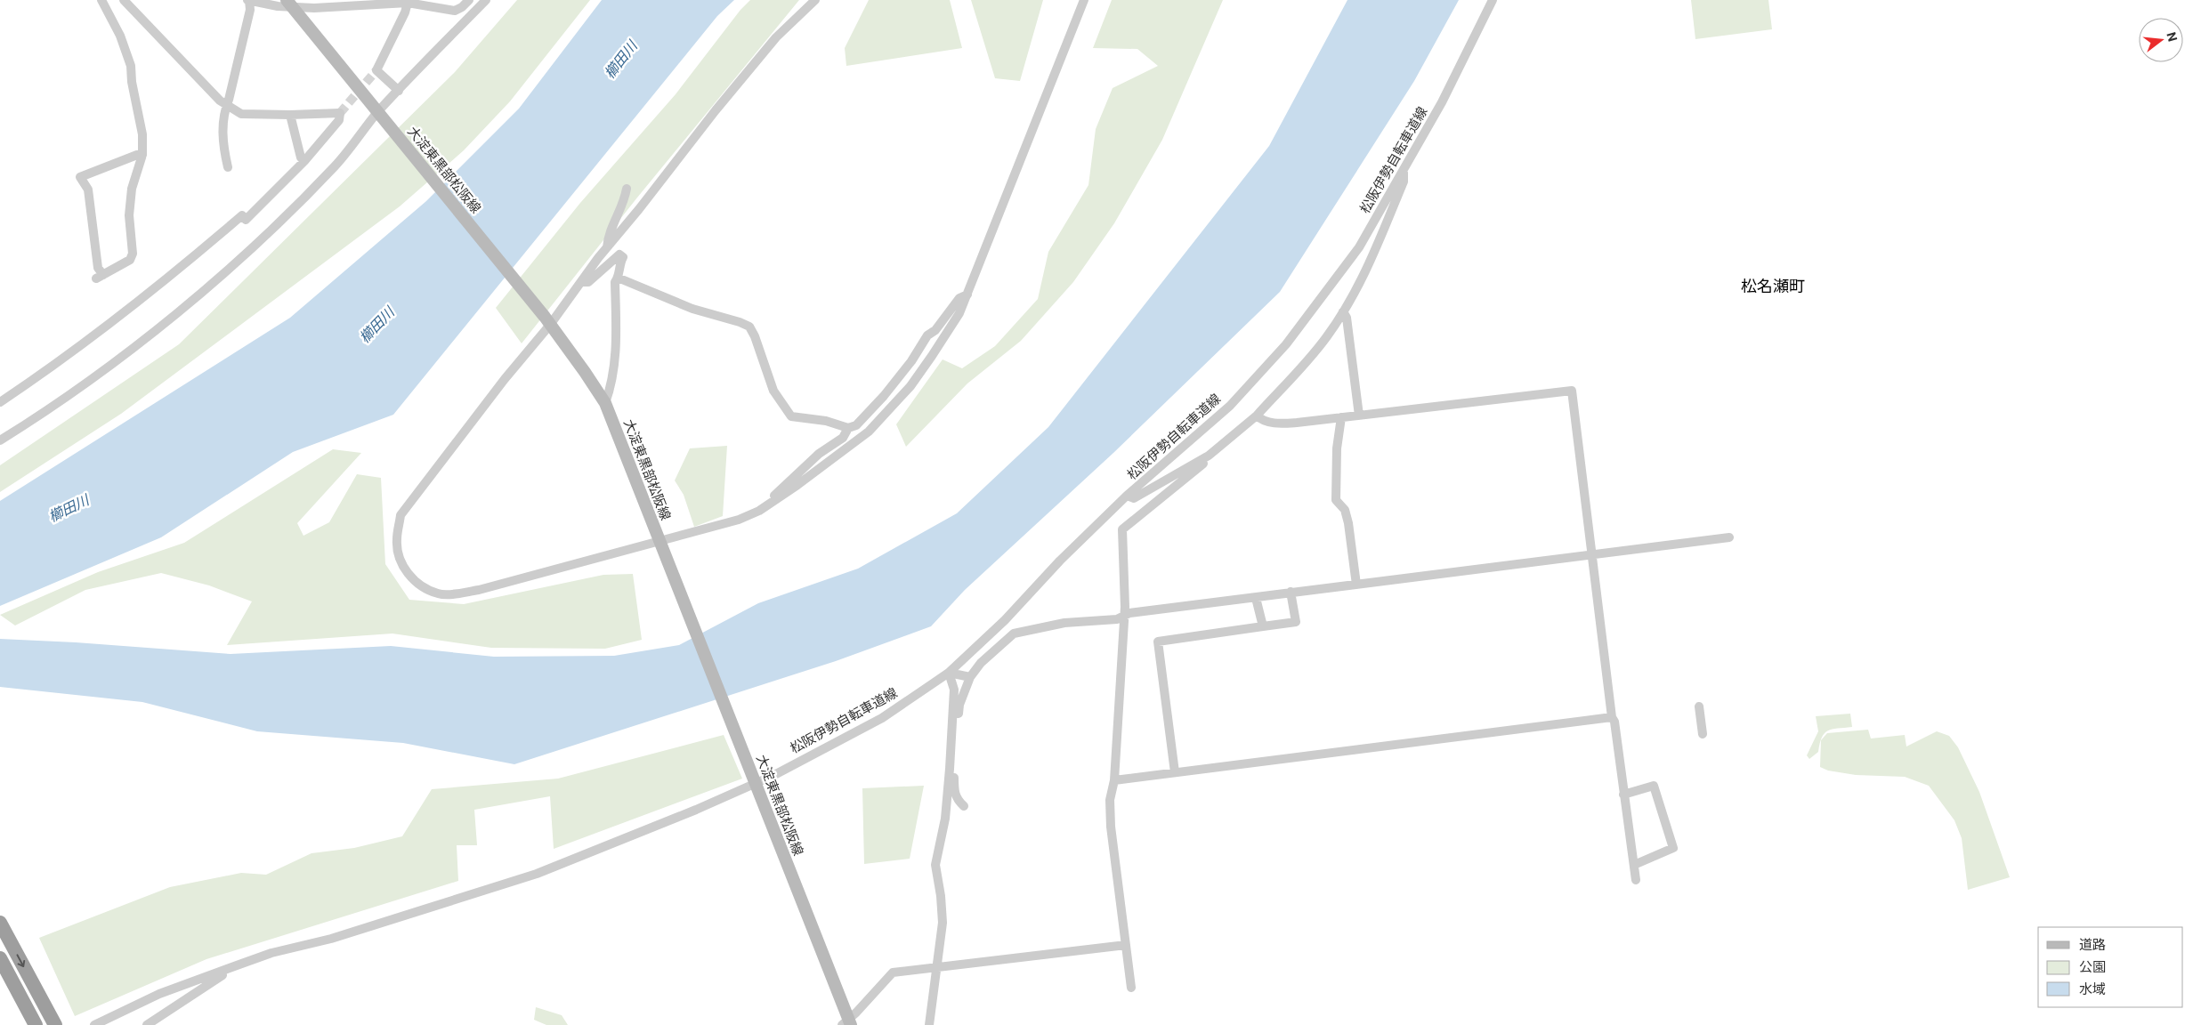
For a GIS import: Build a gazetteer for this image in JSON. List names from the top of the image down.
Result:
{
  "streets": {
    "main road": ["大淀東黒部松阪線"],
    "street": ["松阪伊勢自転車道線"]
  },
  "crossings": [
    ["松阪伊勢自転車道線", "大淀東黒部松阪線"]
  ],
  "districts": ["松名瀬町"],
  "water": ["櫛田川"],
  "legend": ["道路", "公園", "水域"],
  "north": "right"
}
